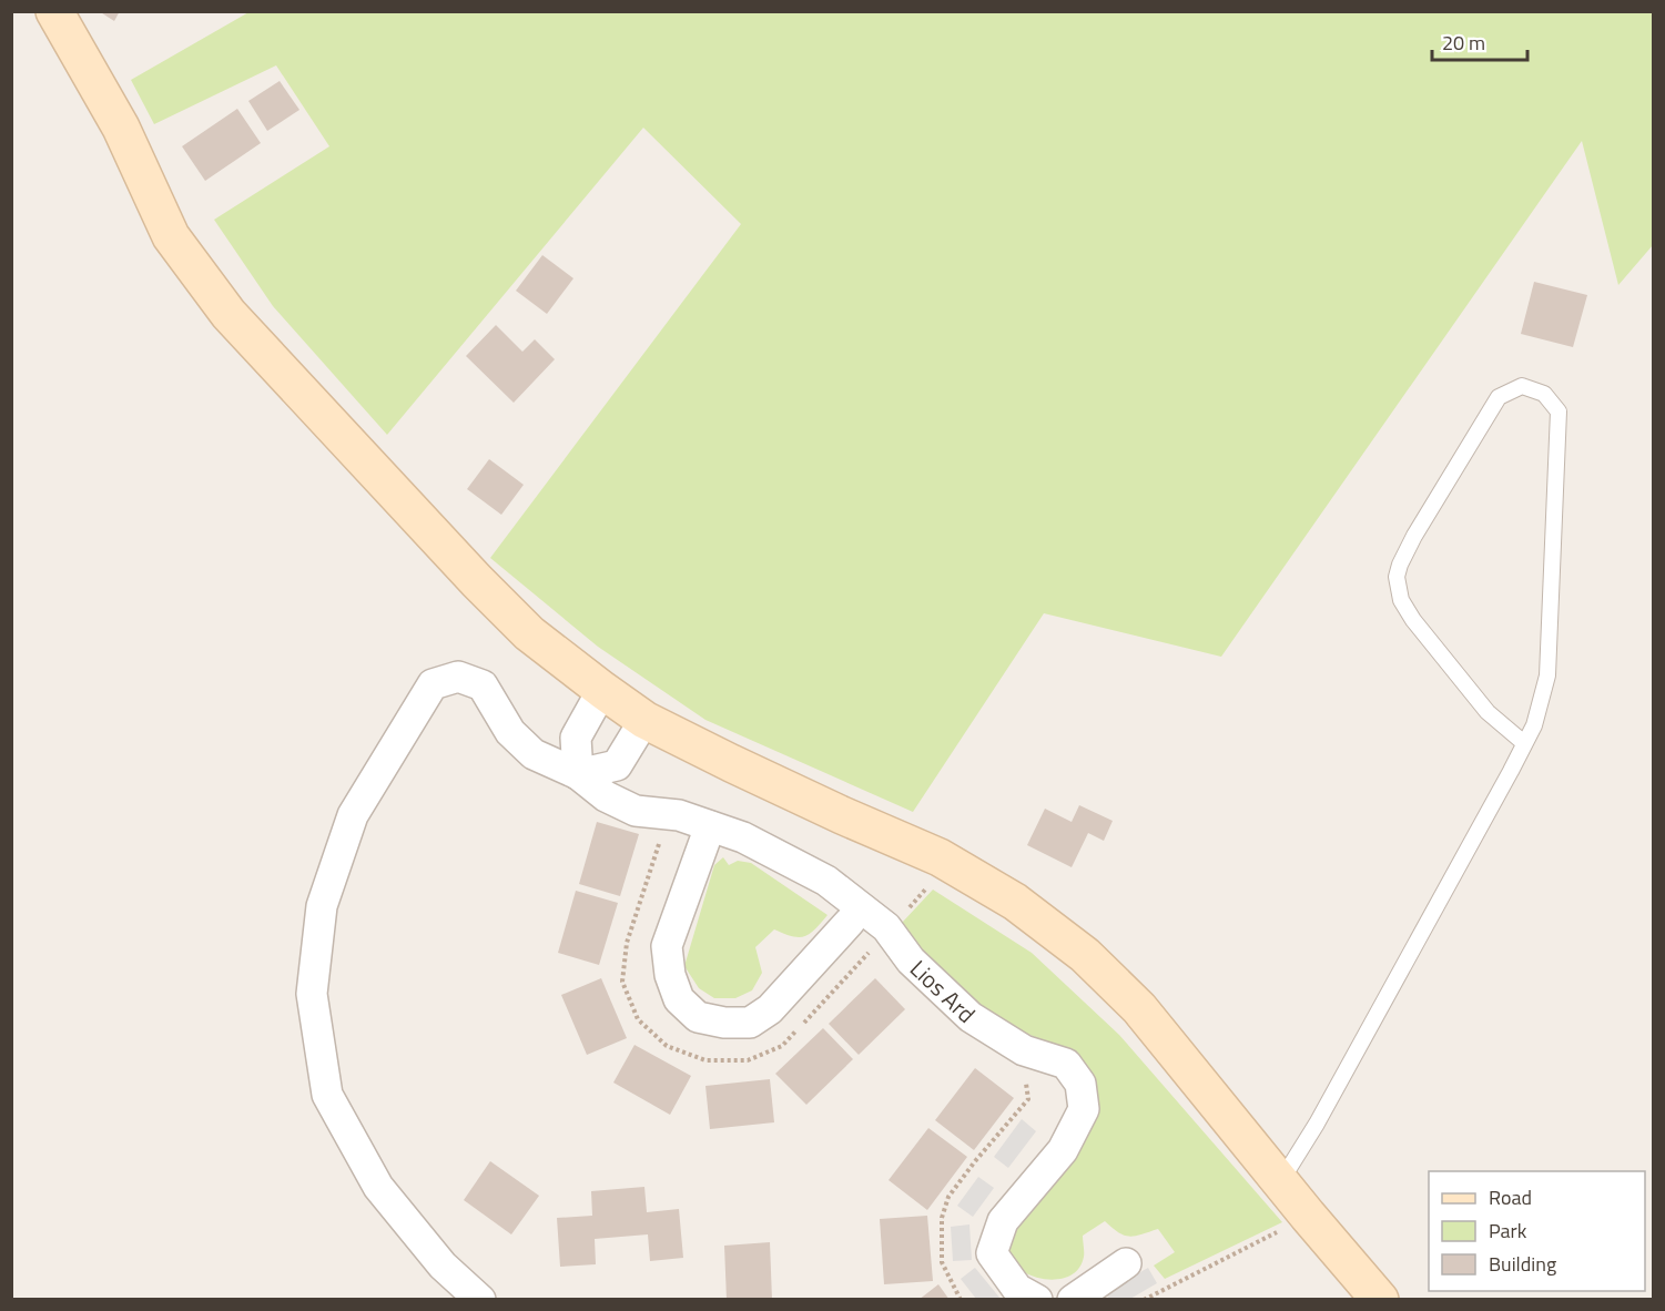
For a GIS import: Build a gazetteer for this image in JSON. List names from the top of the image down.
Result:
{
  "streets": {
    "street": ["Lios Ard"]
  },
  "legend": ["Road", "Park", "Building"],
  "scale_bar": "20 m"
}
